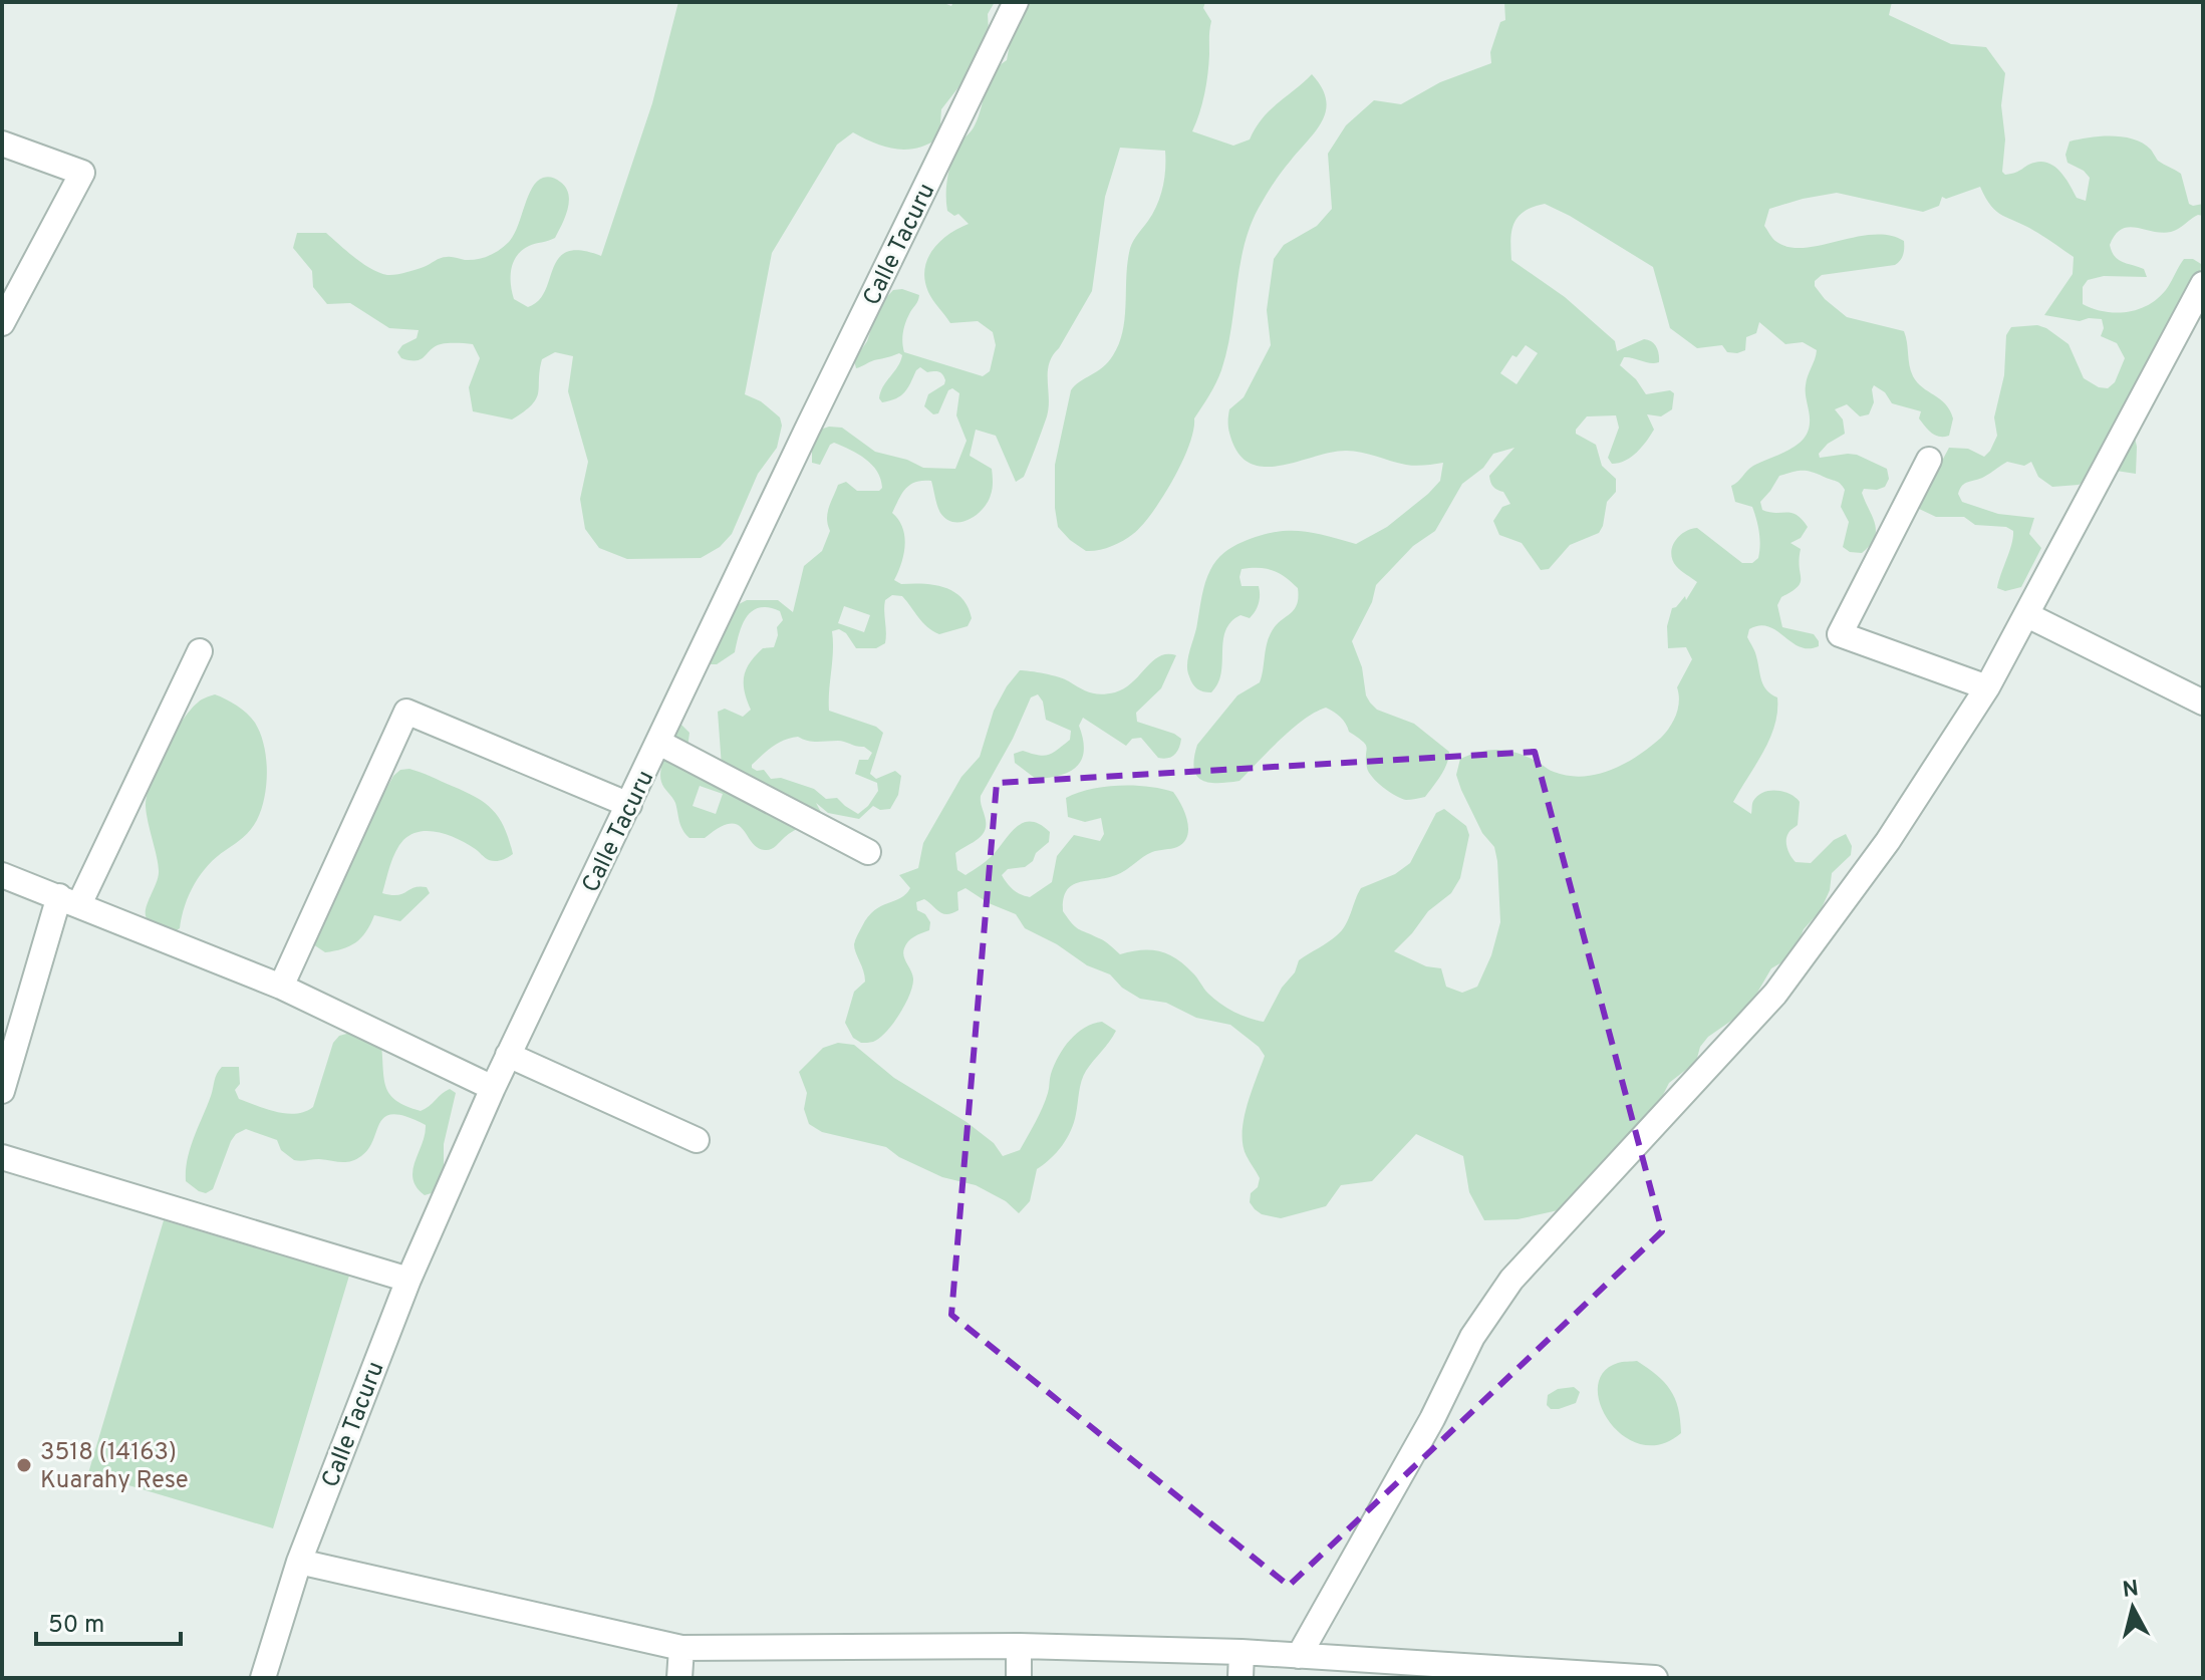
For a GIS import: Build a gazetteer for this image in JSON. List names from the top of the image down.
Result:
{
  "streets": {
    "street": ["Calle Tacuru"]
  },
  "places": ["3518 (14163) Kuarahy Rese"],
  "scale_bar": "50 m",
  "north": "top"
}
